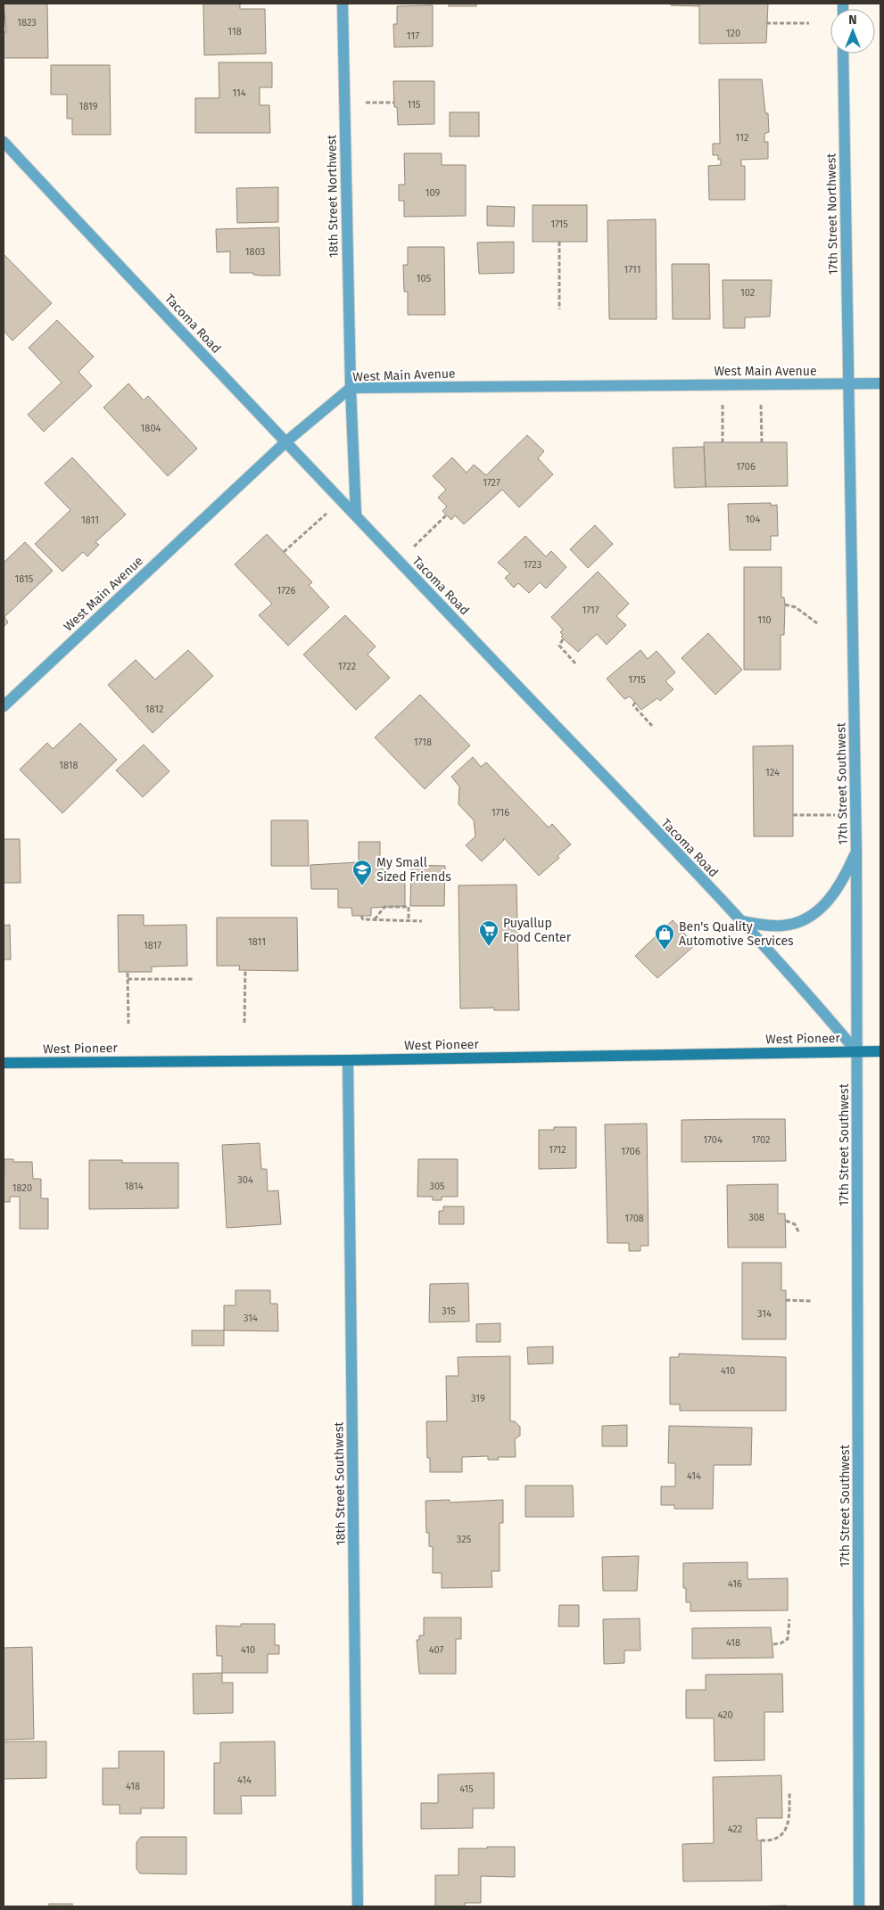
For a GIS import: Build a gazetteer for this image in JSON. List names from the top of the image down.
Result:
{
  "streets": {
    "main road": ["West Pioneer"],
    "street": [
      "18th Street Northwest",
      "17th Street Northwest",
      "Tacoma Road",
      "West Main Avenue",
      "17th Street Southwest",
      "18th Street Southwest"
    ]
  },
  "crossings": [
    ["18th Street Northwest", "Tacoma Road"],
    ["18th Street Northwest", "West Main Avenue"],
    ["17th Street Northwest", "West Main Avenue"],
    ["17th Street Northwest", "17th Street Southwest"],
    ["Tacoma Road", "West Main Avenue"],
    ["Tacoma Road", "17th Street Southwest"],
    ["Tacoma Road", "West Pioneer"],
    ["West Main Avenue", "17th Street Southwest"],
    ["17th Street Southwest", "West Pioneer"],
    ["West Pioneer", "18th Street Southwest"]
  ],
  "places": {
    "school or university": ["My Small Sized Friends"],
    "supermarket": ["Puyallup Food Center"],
    "shop": ["Ben's Quality Automotive Services"]
  },
  "house_numbers": [
    "1823",
    "118",
    "120",
    "117",
    "114",
    "115",
    "1819",
    "112",
    "109",
    "1715",
    "1803",
    "1711",
    "105",
    "102",
    "1804",
    "1706",
    "1727",
    "104",
    "1811",
    "1723",
    "1815",
    "1726",
    "1717",
    "110",
    "1722",
    "1715",
    "1812",
    "1718",
    "1818",
    "124",
    "1716",
    "1811",
    "1817",
    "1704",
    "1702",
    "1712",
    "1706",
    "304",
    "1814",
    "305",
    "1820",
    "308",
    "1708",
    "315",
    "314",
    "314",
    "410",
    "319",
    "414",
    "325",
    "416",
    "418",
    "410",
    "407",
    "420",
    "414",
    "418",
    "415",
    "422"
  ],
  "north": "top"
}
